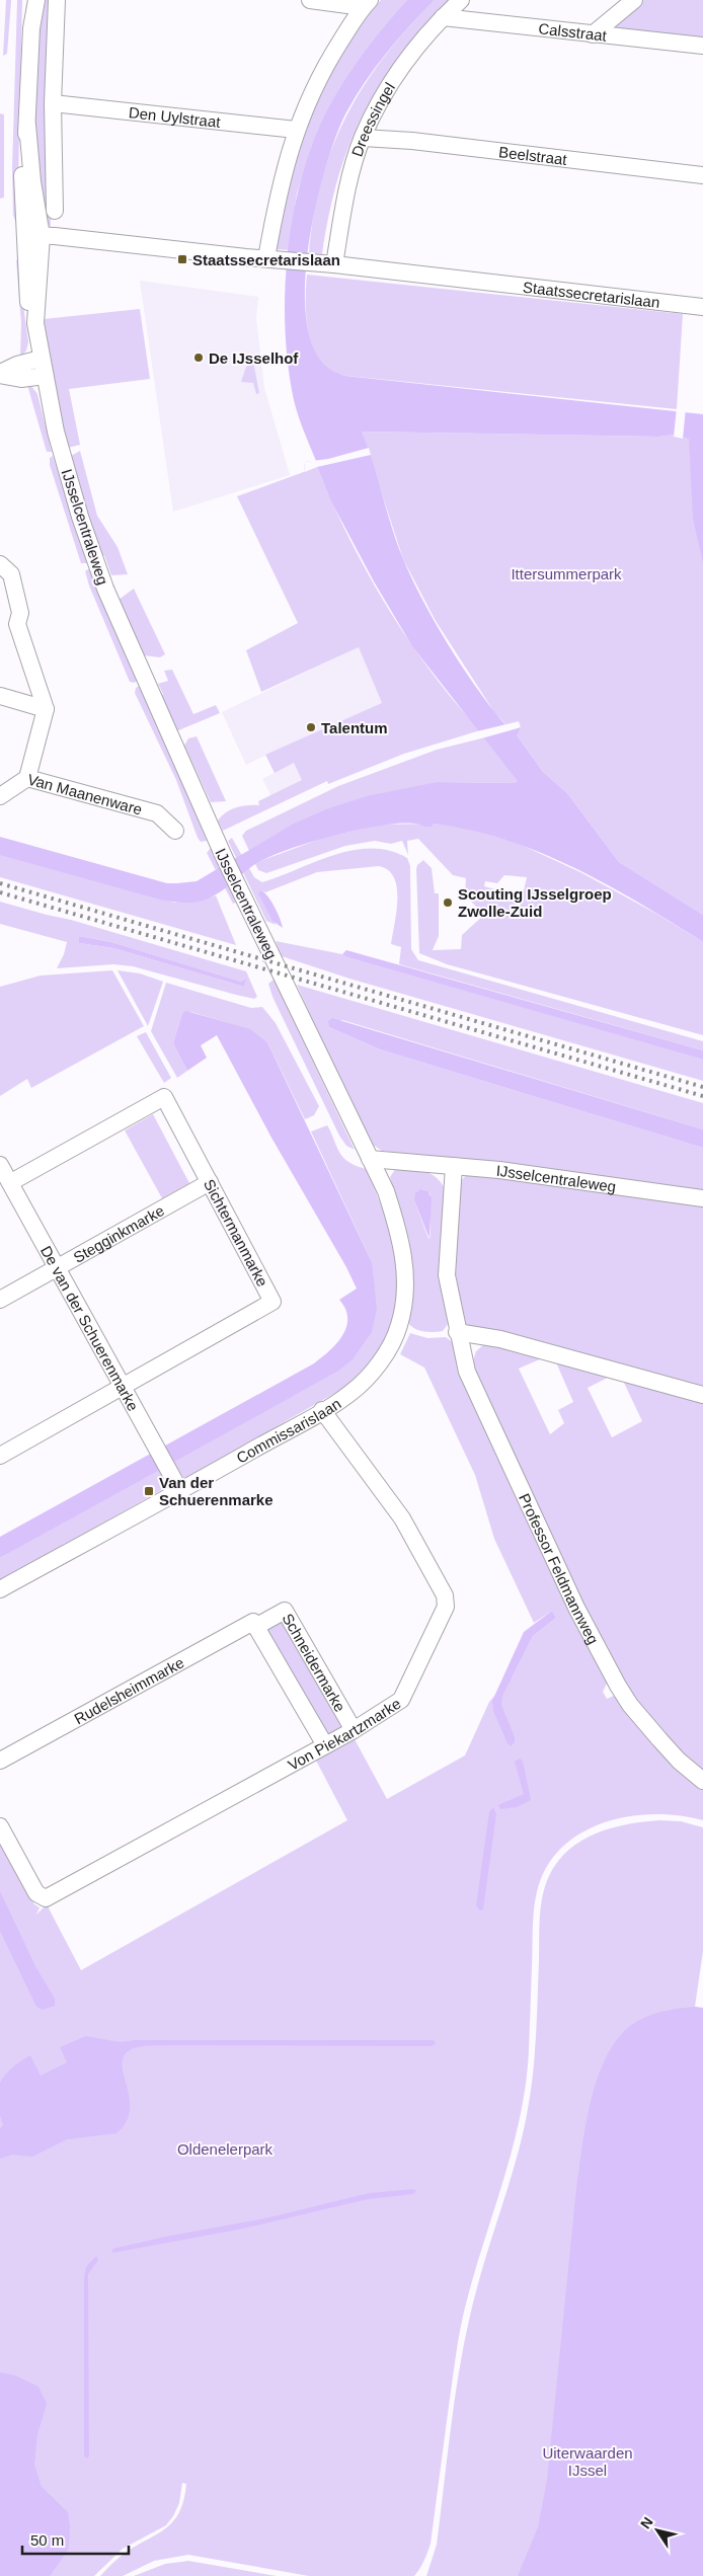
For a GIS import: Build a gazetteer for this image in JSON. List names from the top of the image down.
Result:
{
  "streets": {
    "street": [
      "Calsstraat",
      "Den Uylstraat",
      "Dreessingel",
      "Beelstraat",
      "Staatssecretarislaan",
      "IJsselcentraleweg",
      "Van Maanenware",
      "Stegginkmarke",
      "Sichtermanmarke",
      "De van der Schuerenmarke",
      "Commissarislaan",
      "Professor Feldmannweg",
      "Schneidermarke",
      "Rudelsheimmarke",
      "Von Piekartzmarke"
    ]
  },
  "crossings": [
    ["Calsstraat", "Dreessingel"],
    ["Dreessingel", "Beelstraat"],
    ["Dreessingel", "Staatssecretarislaan"],
    ["Staatssecretarislaan", "IJsselcentraleweg"],
    ["IJsselcentraleweg", "Commissarislaan"],
    ["IJsselcentraleweg", "Professor Feldmannweg"],
    ["Stegginkmarke", "Sichtermanmarke"],
    ["Stegginkmarke", "De van der Schuerenmarke"],
    ["Sichtermanmarke", "De van der Schuerenmarke"],
    ["De van der Schuerenmarke", "Commissarislaan"],
    ["Commissarislaan", "Von Piekartzmarke"],
    ["Schneidermarke", "Rudelsheimmarke"],
    ["Schneidermarke", "Von Piekartzmarke"]
  ],
  "parks": ["Ittersummerpark", "Oldenelerpark", "Uiterwaarden IJssel"],
  "places": {
    "transit": ["Staatssecretarislaan", "Van der Schuerenmarke"],
    "other": ["De IJsselhof", "Talentum", "Scouting IJsselgroep Zwolle-Zuid"]
  },
  "scale_bar": "50 m",
  "north": "top left"
}
